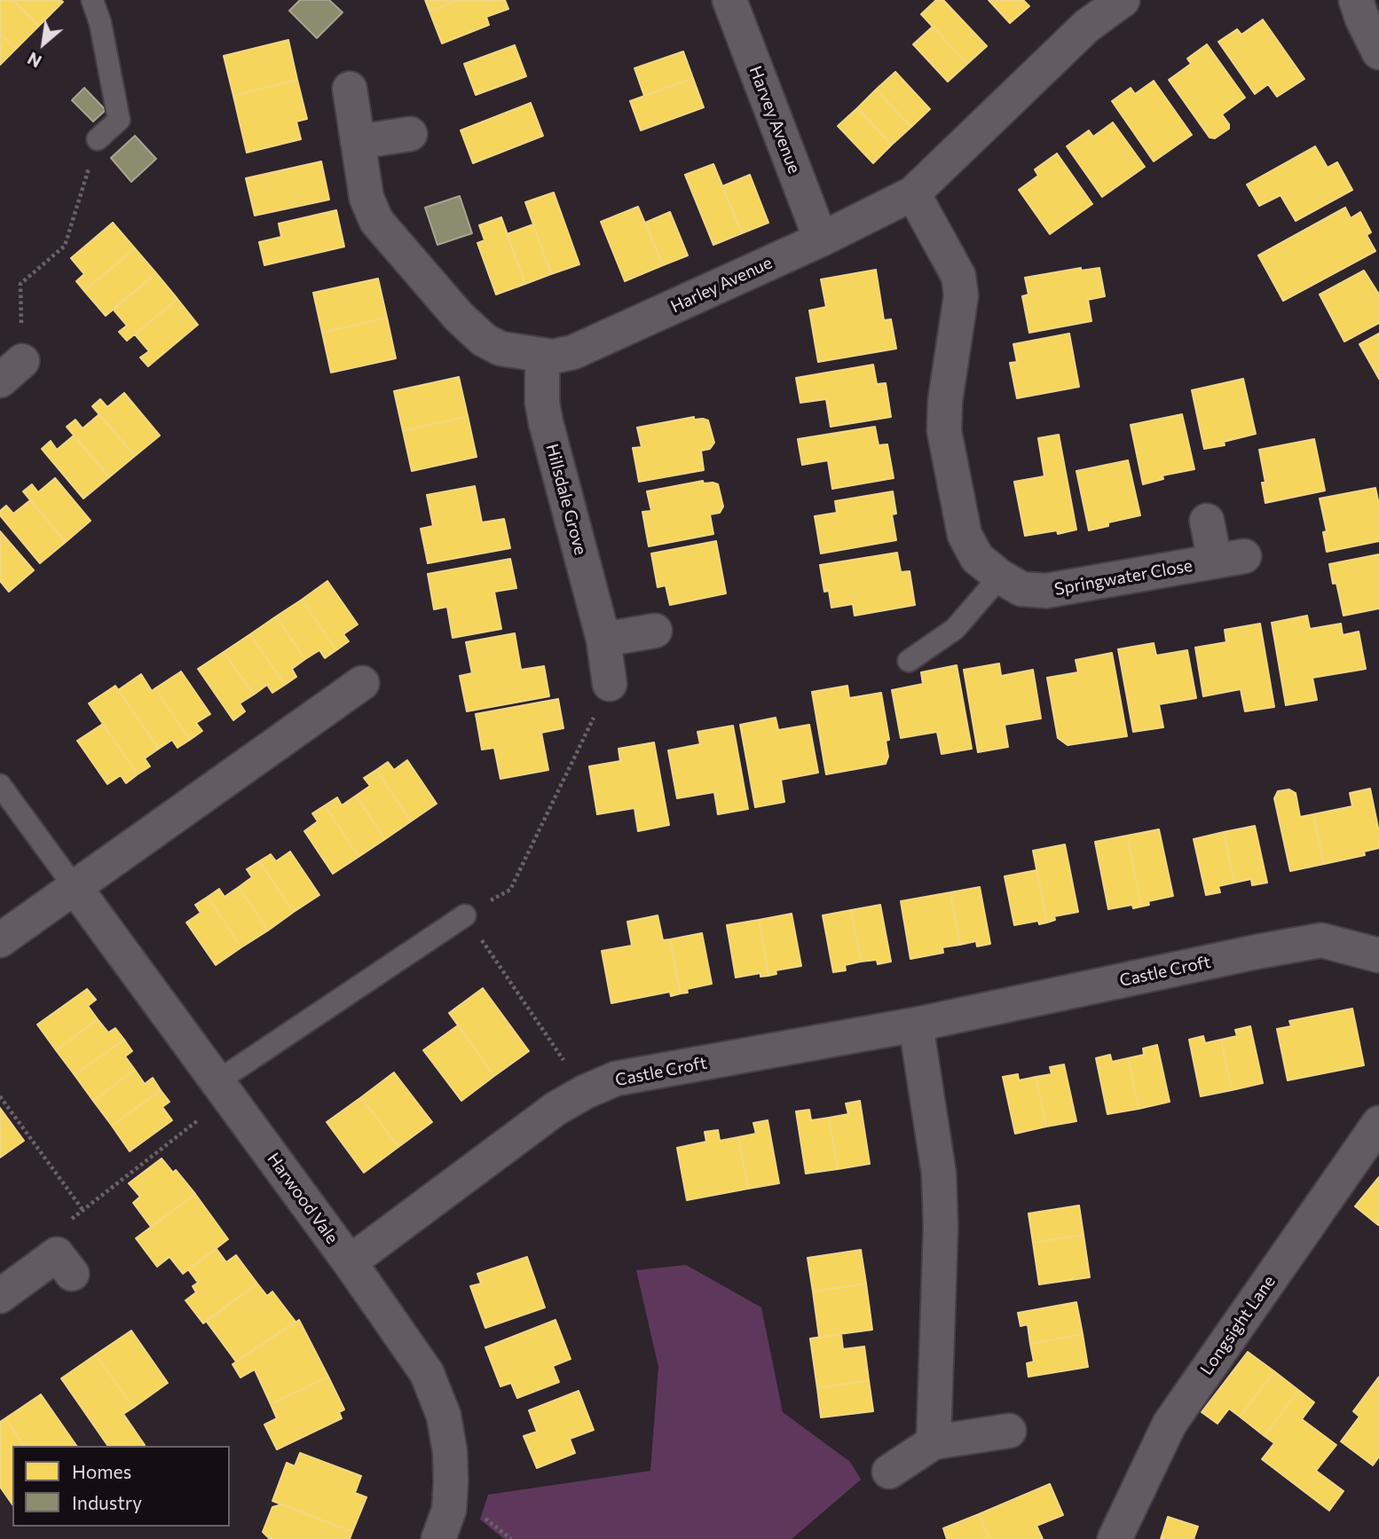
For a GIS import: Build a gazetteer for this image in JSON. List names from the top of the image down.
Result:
{
  "streets": {
    "street": [
      "Harvey Avenue",
      "Harley Avenue",
      "Hillsdale Grove",
      "Springwater Close",
      "Castle Croft",
      "Harwood Vale",
      "Longsight Lane"
    ]
  },
  "crossings": [
    ["Harvey Avenue", "Harley Avenue"],
    ["Harley Avenue", "Hillsdale Grove"],
    ["Harley Avenue", "Springwater Close"],
    ["Castle Croft", "Harwood Vale"]
  ],
  "legend": ["Homes", "Industry"],
  "north": "bottom left"
}
